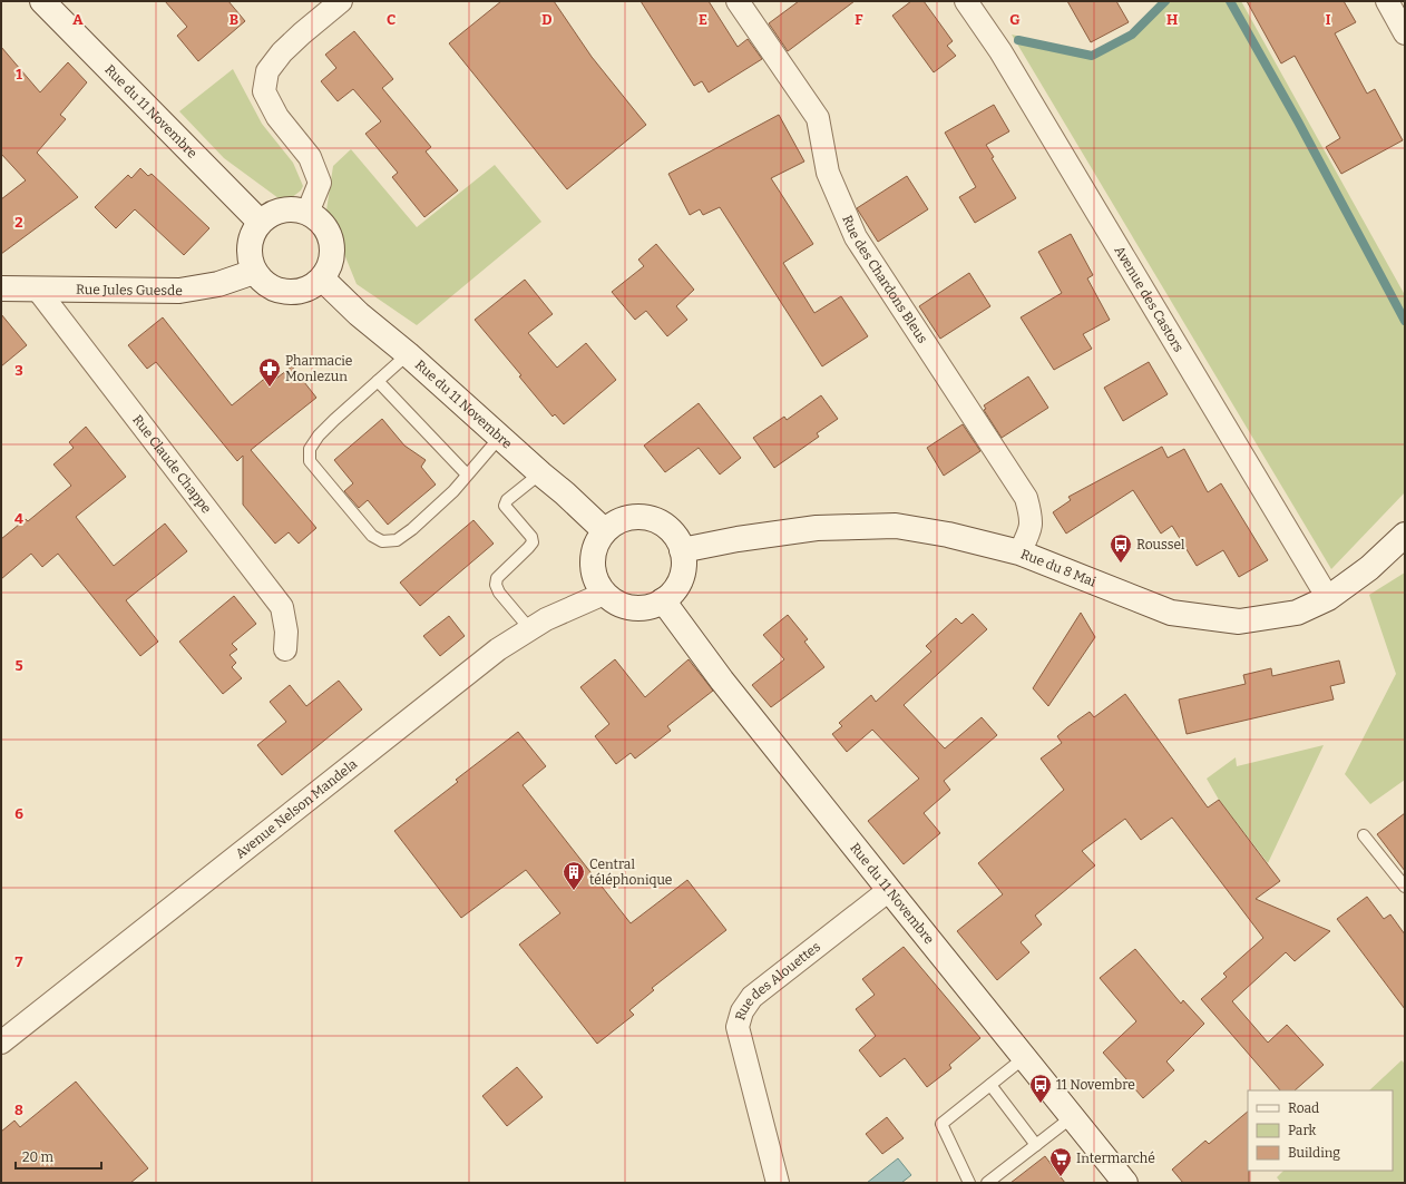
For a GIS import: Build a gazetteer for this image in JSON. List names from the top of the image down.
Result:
{
  "streets": {
    "street": [
      "Rue du 11 Novembre",
      "Rue des Chardons Bleus",
      "Rue Jules Guesde",
      "Avenue des Castors",
      "Rue Claude Chappe",
      "Rue du 8 Mai",
      "Avenue Nelson Mandela",
      "Rue des Alouettes"
    ]
  },
  "crossings": [
    ["Rue du 11 Novembre", "Rue Jules Guesde"],
    ["Rue du 11 Novembre", "Rue du 8 Mai"],
    ["Rue du 11 Novembre", "Avenue Nelson Mandela"],
    ["Rue du 11 Novembre", "Rue des Alouettes"],
    ["Rue des Chardons Bleus", "Rue du 8 Mai"],
    ["Rue Jules Guesde", "Rue Claude Chappe"],
    ["Avenue des Castors", "Rue du 8 Mai"],
    ["Rue du 8 Mai", "Avenue Nelson Mandela"]
  ],
  "places": {
    "pharmacy": ["Pharmacie Monlezun"],
    "bus stop": ["Roussel", "11 Novembre"],
    "building": ["Central téléphonique"],
    "supermarket": ["Intermarché"]
  },
  "legend": ["Road", "Park", "Building"],
  "scale_bar": "20 m",
  "grid": {
    "columns": [
      "A",
      "B",
      "C",
      "D",
      "E",
      "F",
      "G",
      "H",
      "I"
    ],
    "rows": [
      "1",
      "2",
      "3",
      "4",
      "5",
      "6",
      "7",
      "8"
    ]
  }
}
